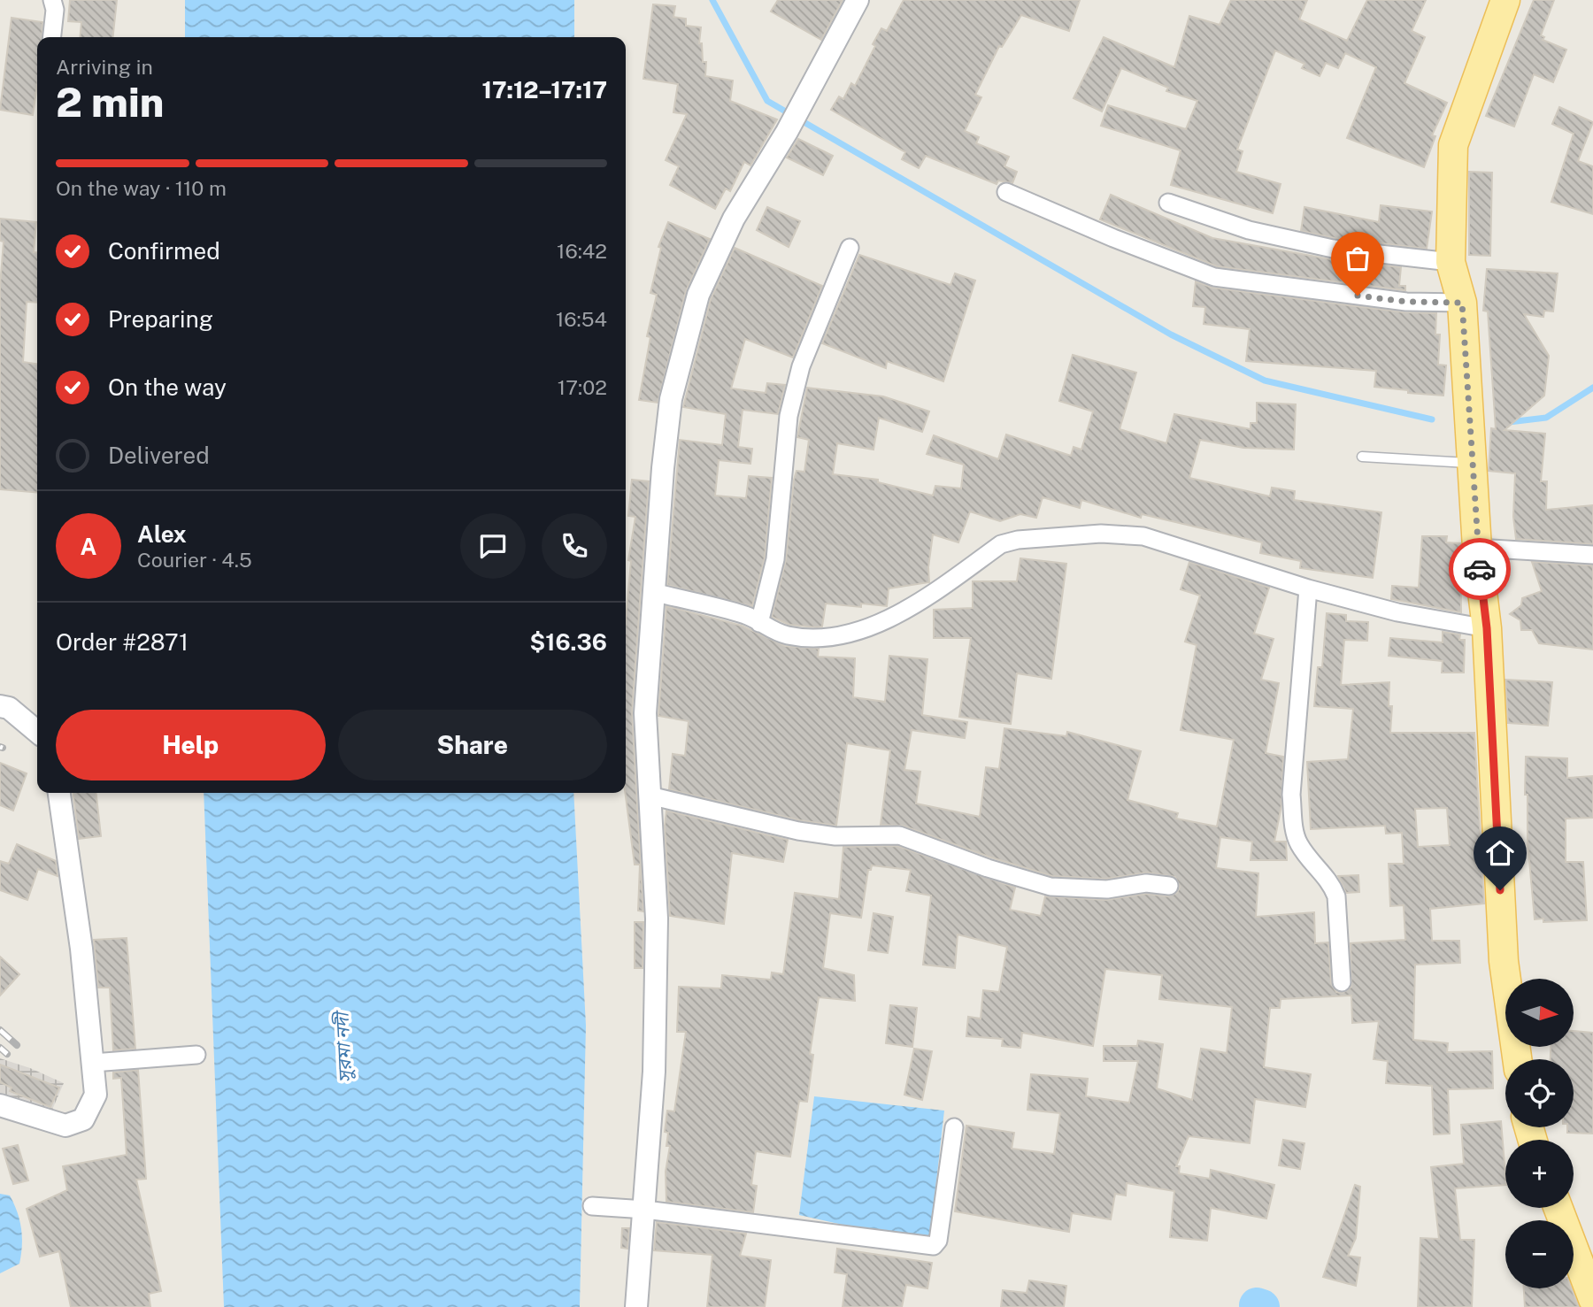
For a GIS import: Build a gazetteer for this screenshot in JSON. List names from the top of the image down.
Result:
{
  "water": ["সুরমা নদী"],
  "north": "right",
  "page": {
    "heading": ["2 min", "Arriving in", "17:12–17:17"],
    "panel": [
      "Alex",
      "Courier · 4.5",
      "Order #2871",
      "$16.36"
    ],
    "bar": "On the way · 110 m",
    "list": [
      ["Confirmed", "16:42"],
      ["Preparing", "16:54"],
      ["On the way", "17:02"],
      "Delivered"
    ],
    "round": "A",
    "buttons": ["Help", "Share"],
    "map_buttons": ["+", "−"]
  }
}
